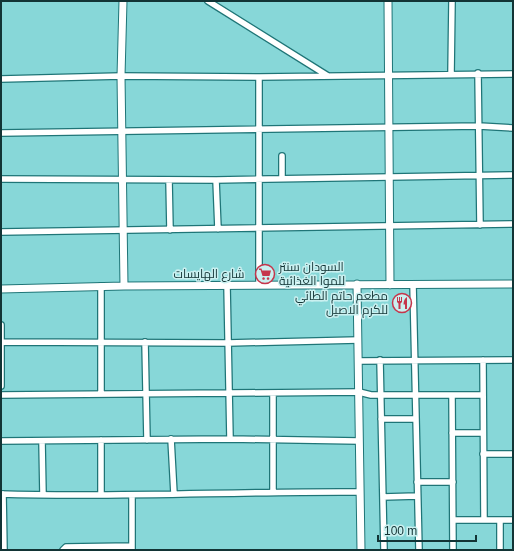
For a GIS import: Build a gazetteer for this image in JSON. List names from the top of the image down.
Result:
{
  "streets": {
    "street": ["شارع الهايسات"]
  },
  "places": {
    "supermarket": ["السودان سنتر للموا الغذائية"],
    "restaurant": ["مطعم حاتم الطائي للكرم الاصيل"]
  },
  "scale_bar": "100 m"
}
